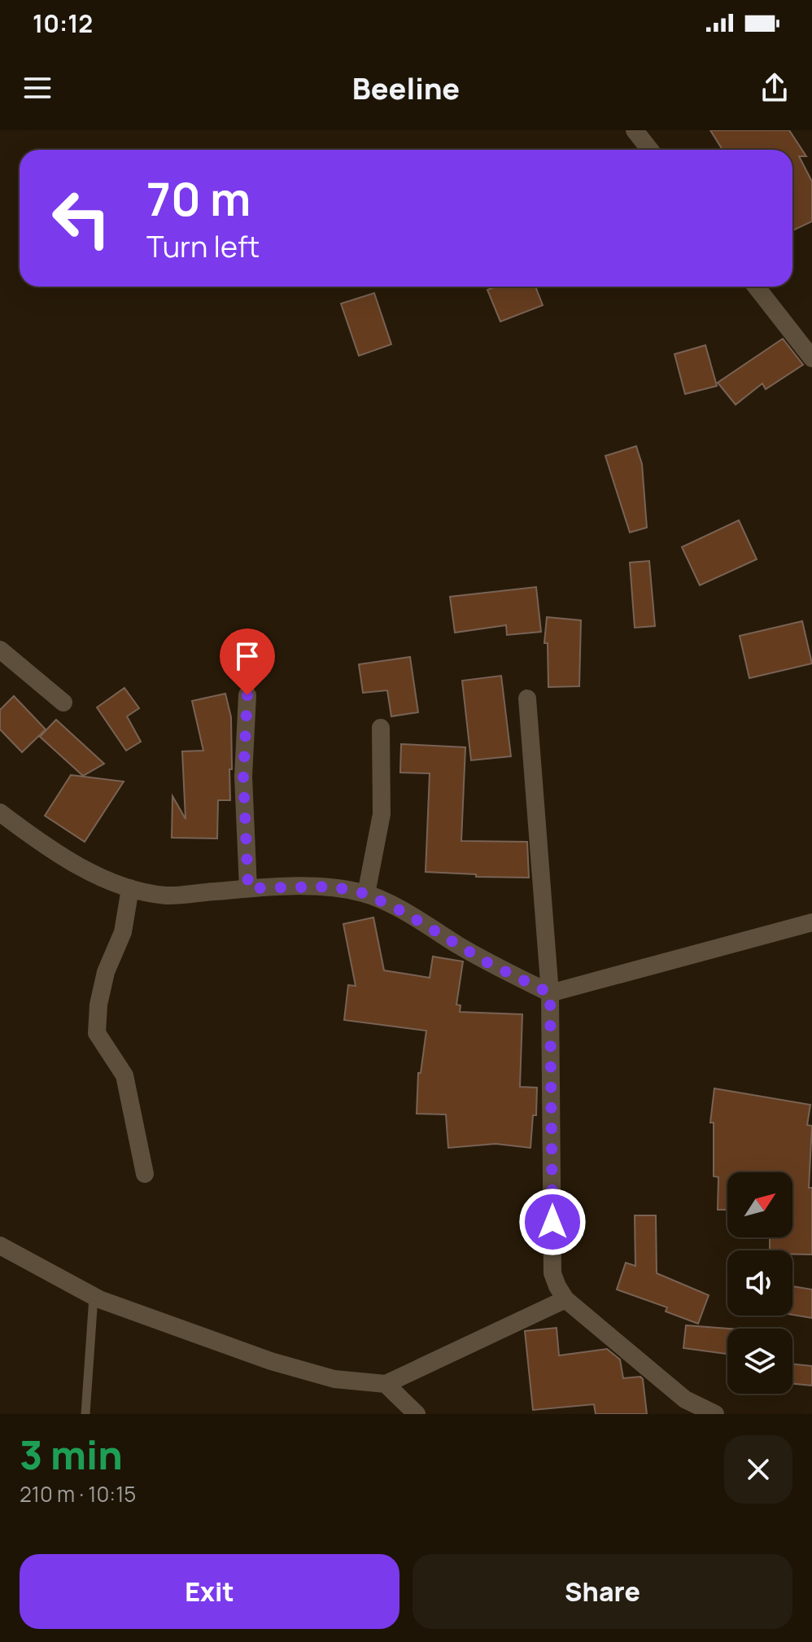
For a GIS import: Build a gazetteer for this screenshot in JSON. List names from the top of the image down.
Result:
{
  "north": "top right",
  "page": {
    "status": "10:12",
    "header": "Beeline",
    "turn": ["70 m", "Turn left"],
    "heading": ["3 min", "210 m · 10:15"],
    "buttons": ["Exit", "Share"]
  }
}
